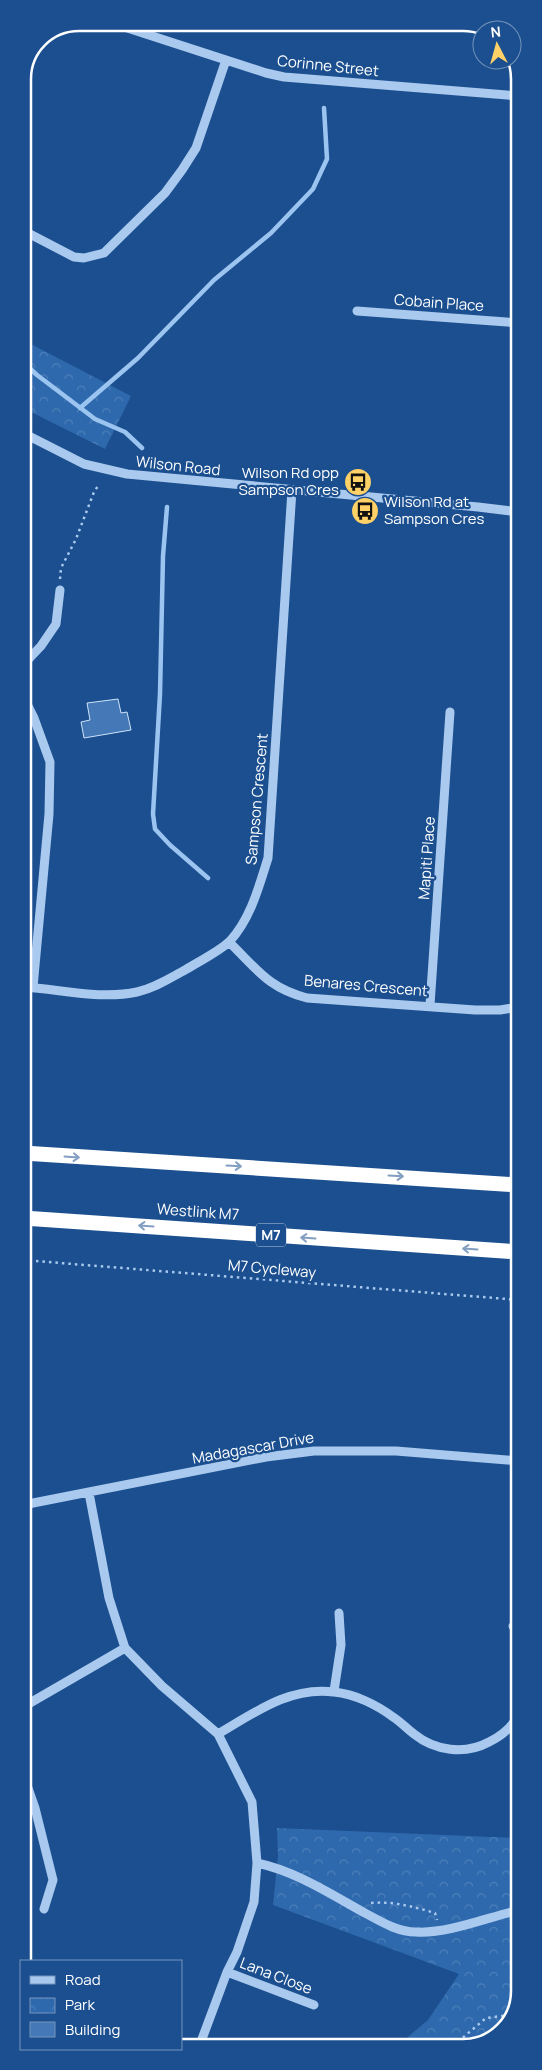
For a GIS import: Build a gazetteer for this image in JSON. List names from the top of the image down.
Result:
{
  "streets": {
    "highway": ["Westlink M7", "M7"],
    "street": [
      "Corinne Street",
      "Cobain Place",
      "Wilson Road",
      "Sampson Crescent",
      "Mapiti Place",
      "Benares Crescent",
      "Madagascar Drive",
      "Lana Close"
    ],
    "path": ["M7 Cycleway"]
  },
  "crossings": [
    ["Wilson Road", "Sampson Crescent"],
    ["Sampson Crescent", "Benares Crescent"],
    ["Mapiti Place", "Benares Crescent"]
  ],
  "places": {
    "bus stop": ["Wilson Rd opp Sampson Cres", "Wilson Rd at Sampson Cres"]
  },
  "legend": ["Road", "Park", "Building"],
  "north": "top"
}
